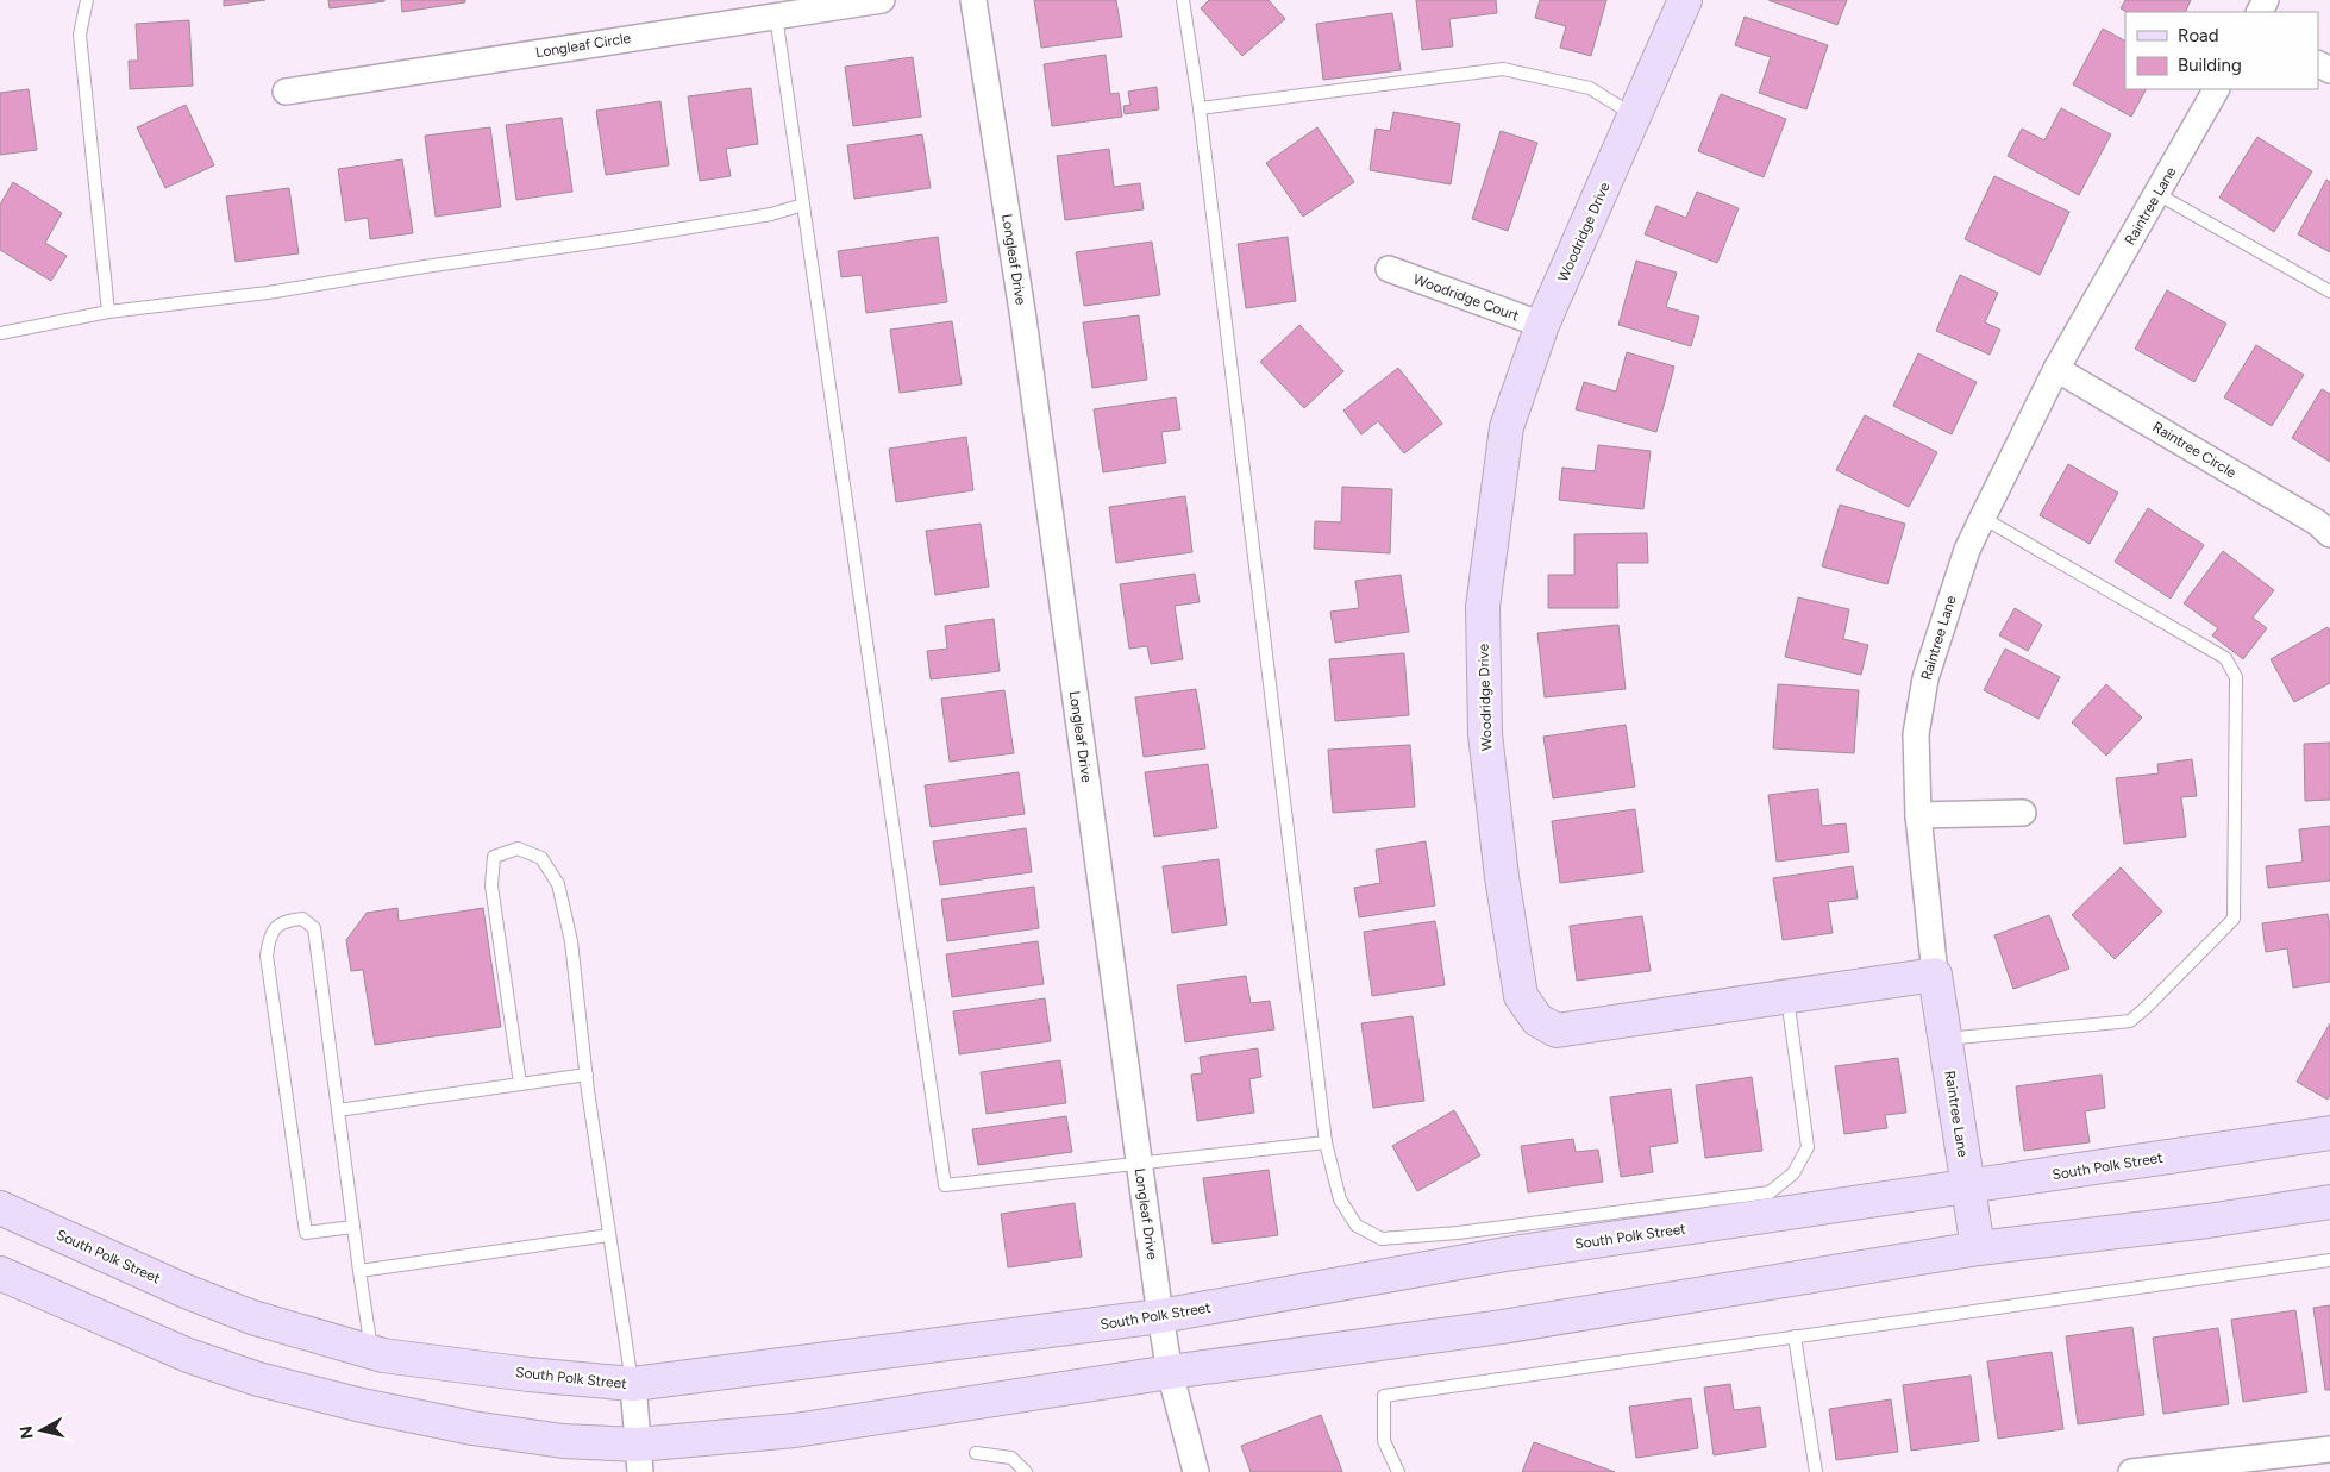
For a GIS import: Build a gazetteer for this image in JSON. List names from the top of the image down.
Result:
{
  "streets": {
    "main road": ["Raintree Lane", "Woodridge Drive", "South Polk Street"],
    "street": [
      "Longleaf Circle",
      "Longleaf Drive",
      "Woodridge Court",
      "Raintree Circle"
    ]
  },
  "crossings": [
    ["Raintree Lane", "Woodridge Drive"],
    ["Raintree Lane", "Raintree Circle"],
    ["Raintree Lane", "South Polk Street"],
    ["Woodridge Drive", "Woodridge Court"],
    ["Longleaf Drive", "South Polk Street"]
  ],
  "legend": ["Road", "Building"],
  "north": "left"
}
